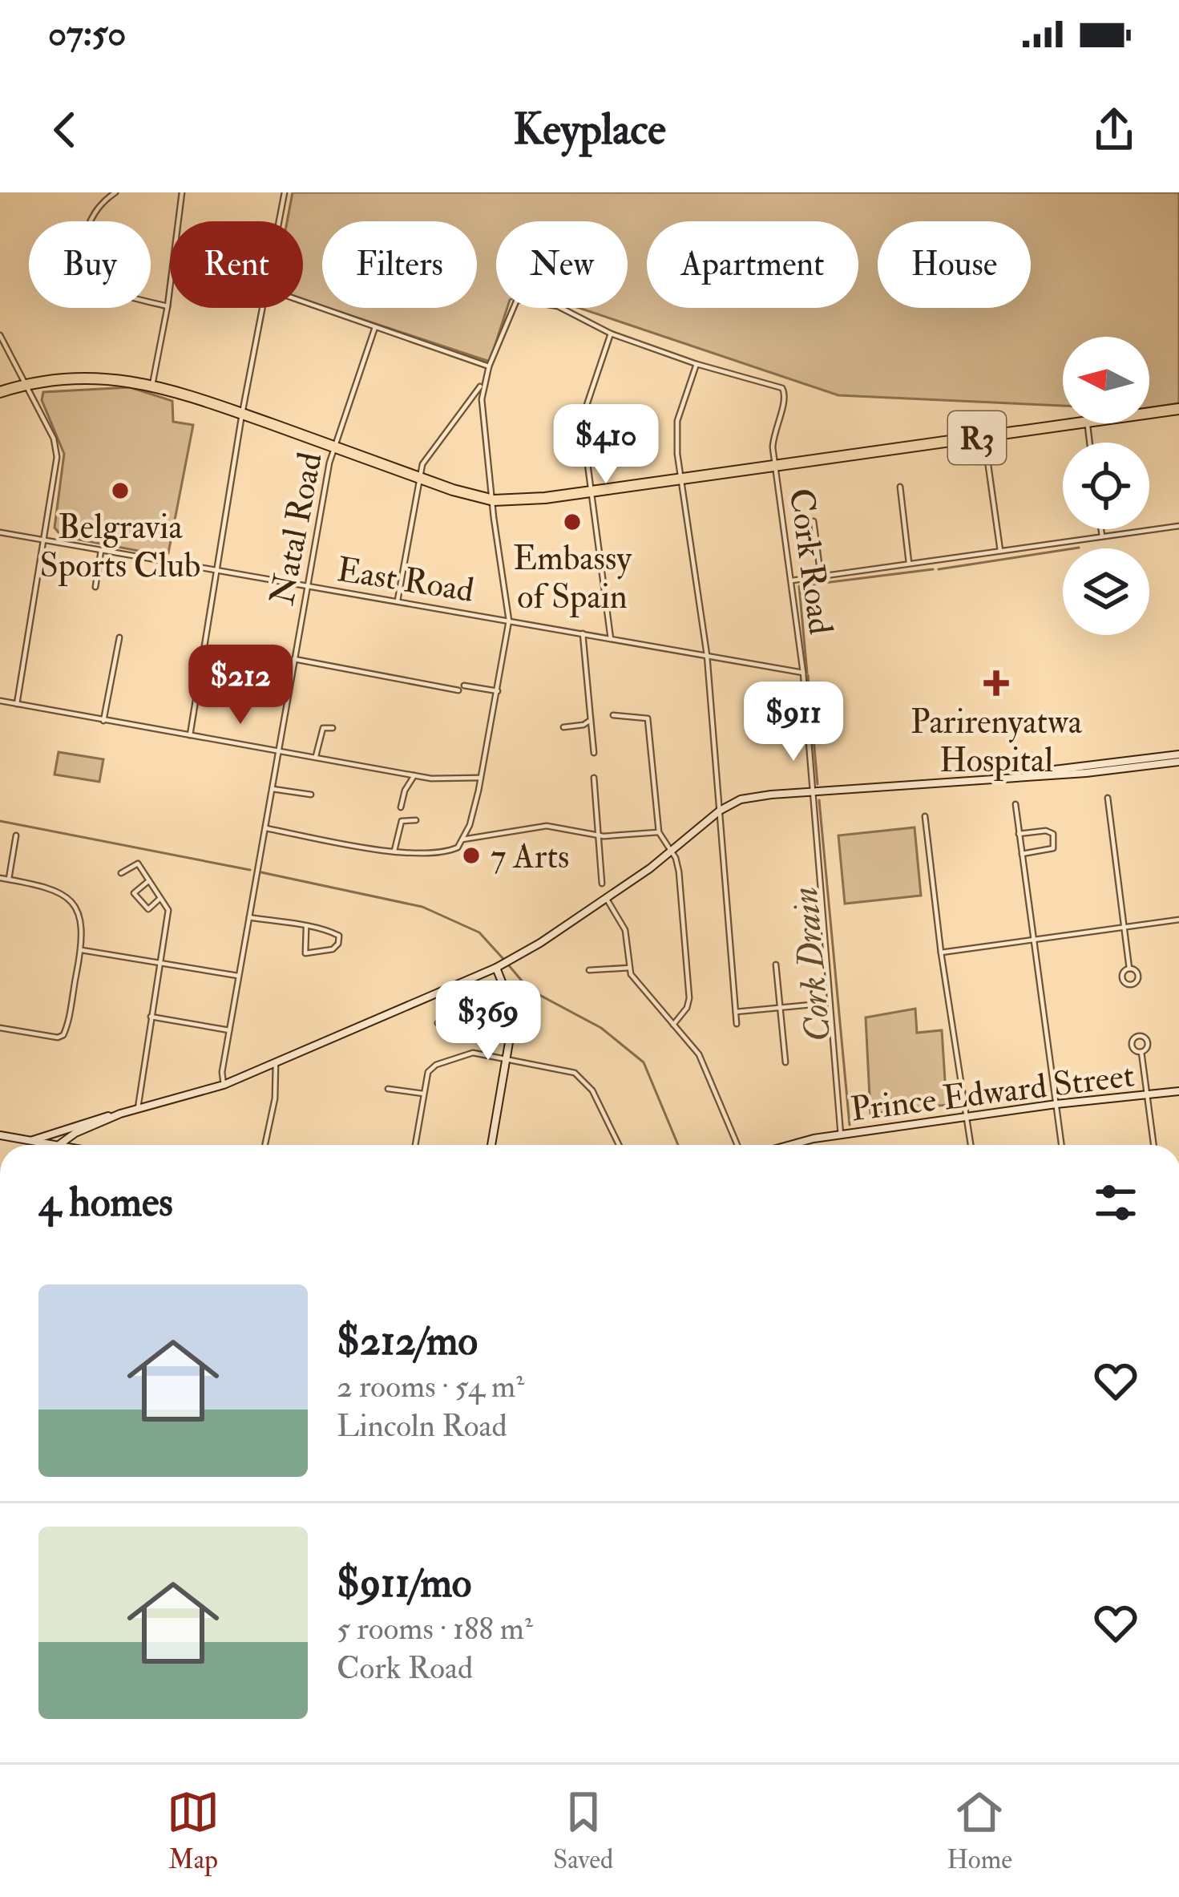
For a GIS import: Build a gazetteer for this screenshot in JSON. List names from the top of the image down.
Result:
{
  "streets": {
    "highway": ["R3"],
    "main road": ["Prince Edward Street"],
    "street": ["Natal Road", "Cork Road", "East Road"]
  },
  "crossings": [
    ["R3", "Natal Road"],
    ["R3", "Cork Road"],
    ["Natal Road", "East Road"],
    ["Cork Road", "East Road"],
    ["Cork Road", "Prince Edward Street"]
  ],
  "water": ["Cork Drain"],
  "places": {
    "other": ["Belgravia Sports Club", "Embassy of Spain", "7 Arts"],
    "health": ["Parirenyatwa Hospital"]
  },
  "north": "left",
  "page": {
    "status": "07:50",
    "header": "Keyplace",
    "chip": [
      "Buy",
      "Rent",
      "Filters",
      "New",
      "Apartment",
      "House"
    ],
    "price": [
      "$410",
      "$212",
      "$911",
      "$369"
    ],
    "heading": "4 homes",
    "list": [
      {
        "name": "$212/mo",
        "note": "2 rooms · 54 m² · Lincoln Road"
      },
      {
        "name": "$911/mo",
        "note": "5 rooms · 188 m² · Cork Road"
      }
    ],
    "tabs": ["Map", "Saved", "Home"]
  }
}
